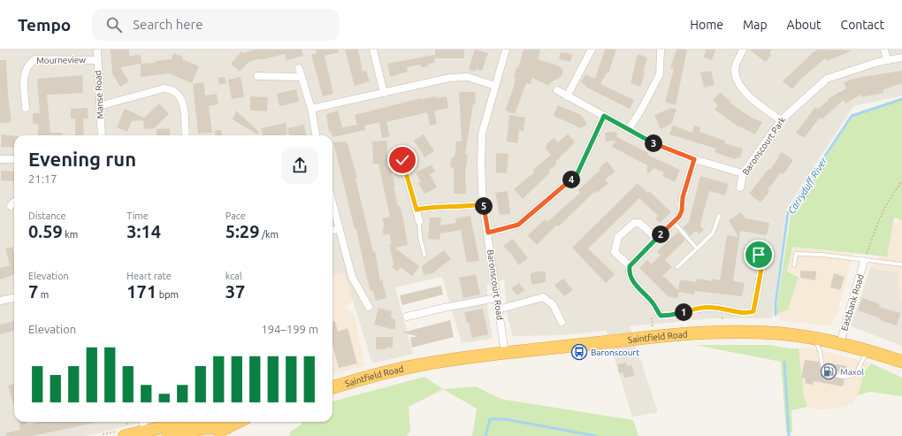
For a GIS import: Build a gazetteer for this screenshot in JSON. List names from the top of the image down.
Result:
{
  "streets": {
    "highway": ["Saintfield Road"],
    "street": [
      "Mourneview",
      "Manse Road",
      "Baronscourt Park",
      "Baronscourt Road",
      "Eastbank Road"
    ]
  },
  "crossings": [
    ["Mourneview", "Manse Road"],
    ["Baronscourt Road", "Saintfield Road"],
    ["Eastbank Road", "Saintfield Road"]
  ],
  "water": ["Carryduff River"],
  "places": {
    "bus stop": ["Baronscourt"],
    "fuel station": ["Maxol"]
  },
  "page": {
    "header": "Tempo",
    "search": "Search here",
    "nav": [
      "Home",
      "Map",
      "About",
      "Contact"
    ],
    "pins": [
      "3",
      "4",
      "5",
      "2",
      "1"
    ],
    "heading": ["Evening run", "21:17"],
    "stats": [
      ["Distance", "0.59 km"],
      ["Time", "3:14"],
      ["Pace", "5:29 /km"],
      ["Elevation", "7 m"],
      ["Heart rate", "171 bpm"],
      ["kcal", "37"]
    ],
    "chart": ["Elevation", "194–199 m"]
  }
}
